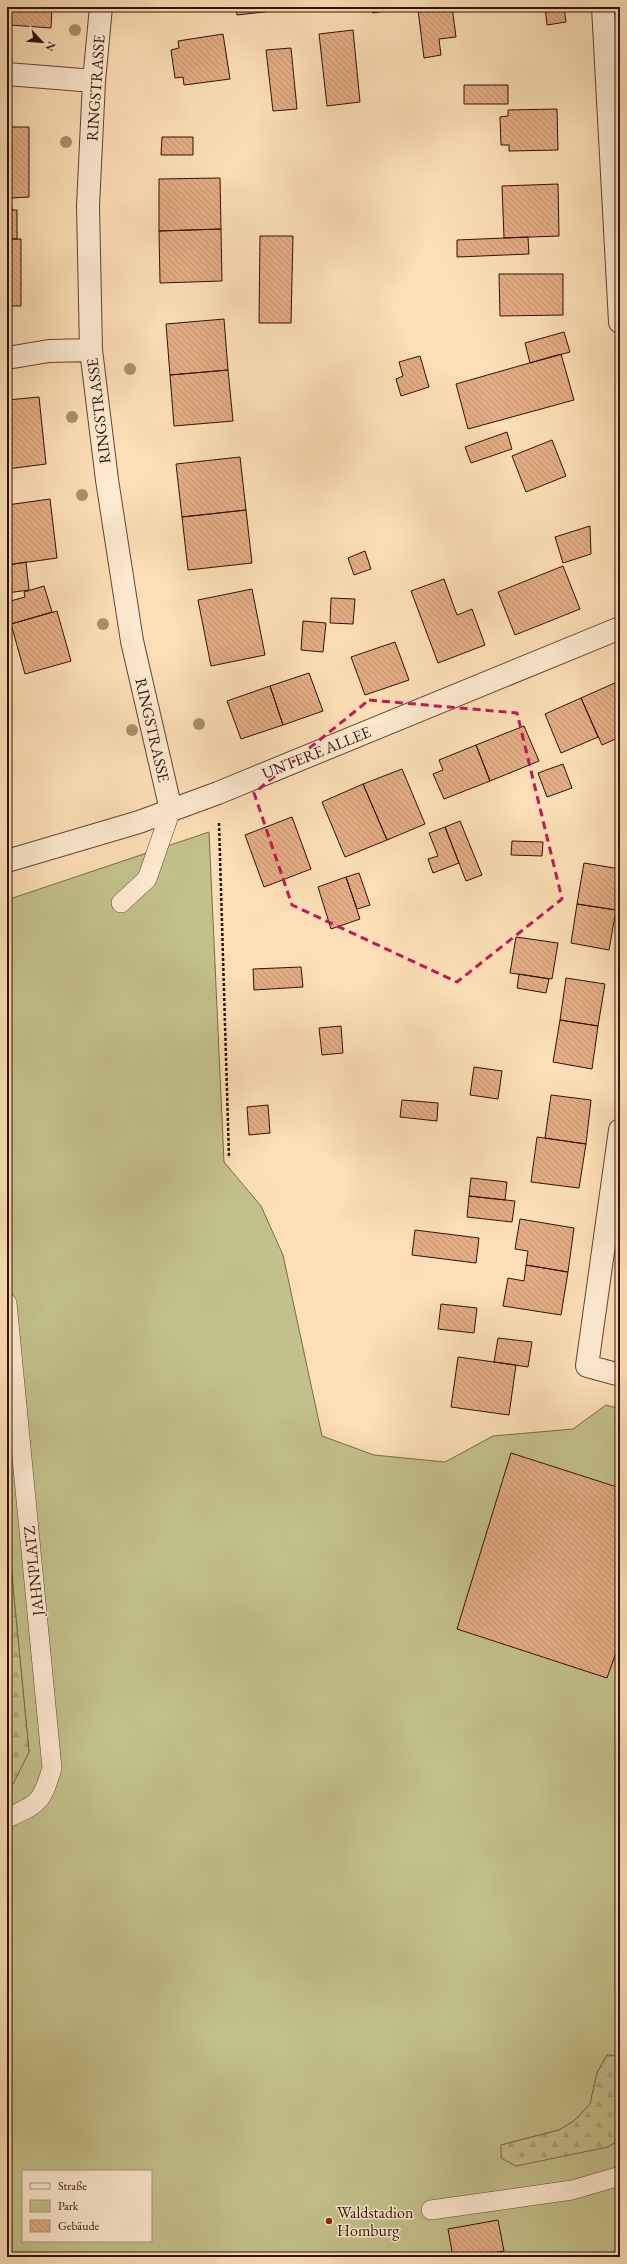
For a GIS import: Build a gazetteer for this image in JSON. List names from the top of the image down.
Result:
{
  "streets": {
    "street": ["RINGSTRASSE", "UNTERE ALLEE"],
    "lane": ["JAHNPLATZ"]
  },
  "crossings": [
    ["RINGSTRASSE", "UNTERE ALLEE"]
  ],
  "places": ["Waldstadion Homburg"],
  "legend": ["Straße", "Park", "Gebäude"],
  "north": "bottom right"
}
